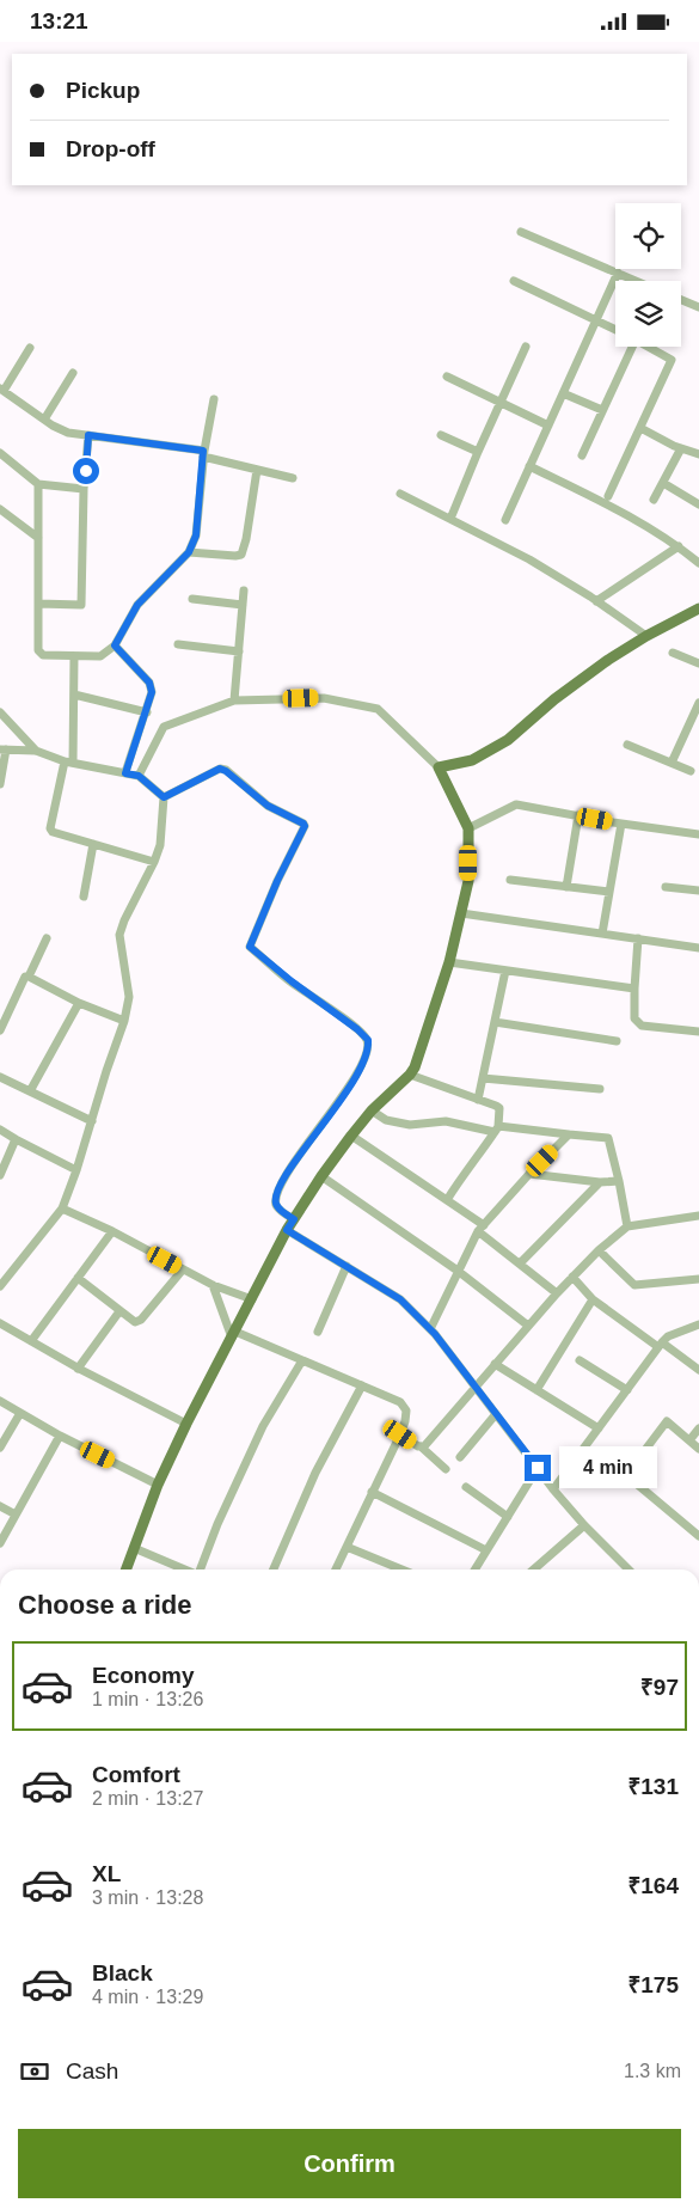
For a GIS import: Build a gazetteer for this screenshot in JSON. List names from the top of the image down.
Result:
{
  "page": {
    "status": "13:21",
    "banner": ["Pickup", "Drop-off"],
    "bubble": "4 min",
    "heading": "Choose a ride",
    "list": [
      {
        "name": "Economy",
        "note": "1 min · 13:26",
        "value": "₹97"
      },
      {
        "name": "Comfort",
        "note": "2 min · 13:27",
        "value": "₹131"
      },
      {
        "name": "XL",
        "note": "3 min · 13:28",
        "value": "₹164"
      },
      {
        "name": "Black",
        "note": "4 min · 13:29",
        "value": "₹175"
      }
    ],
    "pay": ["Cash", "1.3 km"],
    "buttons": "Confirm"
  }
}
